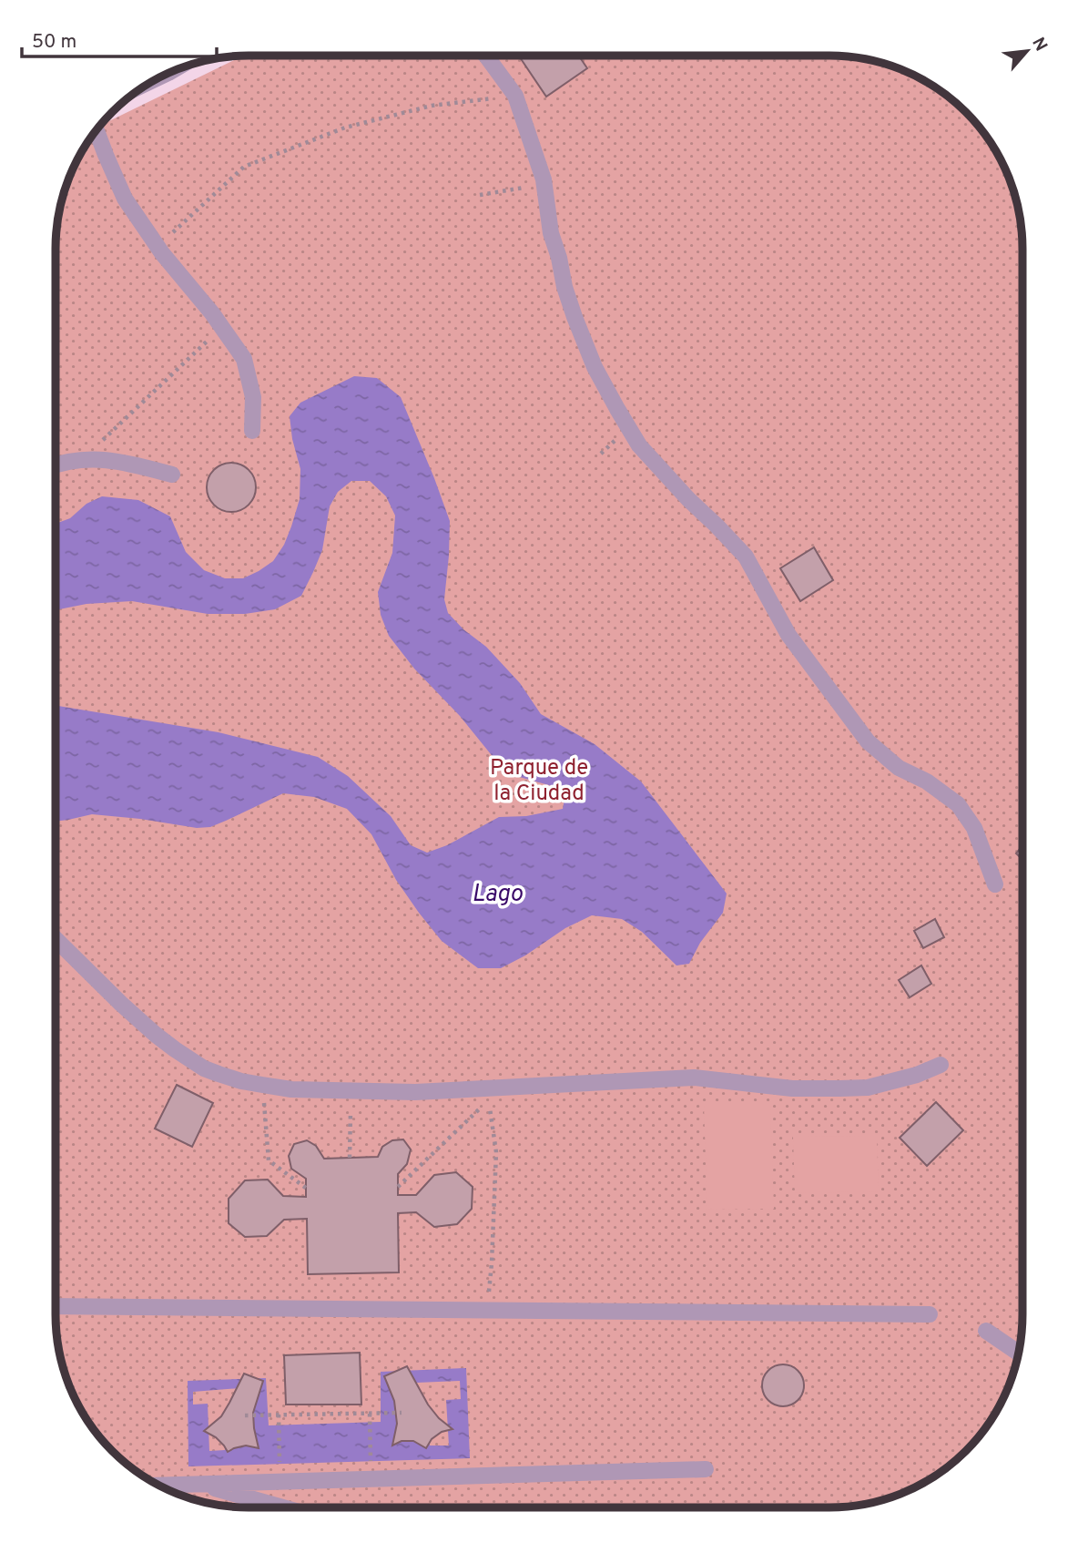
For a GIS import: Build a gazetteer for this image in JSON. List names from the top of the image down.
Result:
{
  "water": ["Lago"],
  "parks": ["Parque de la Ciudad"],
  "scale_bar": "50 m",
  "north": "top right"
}
